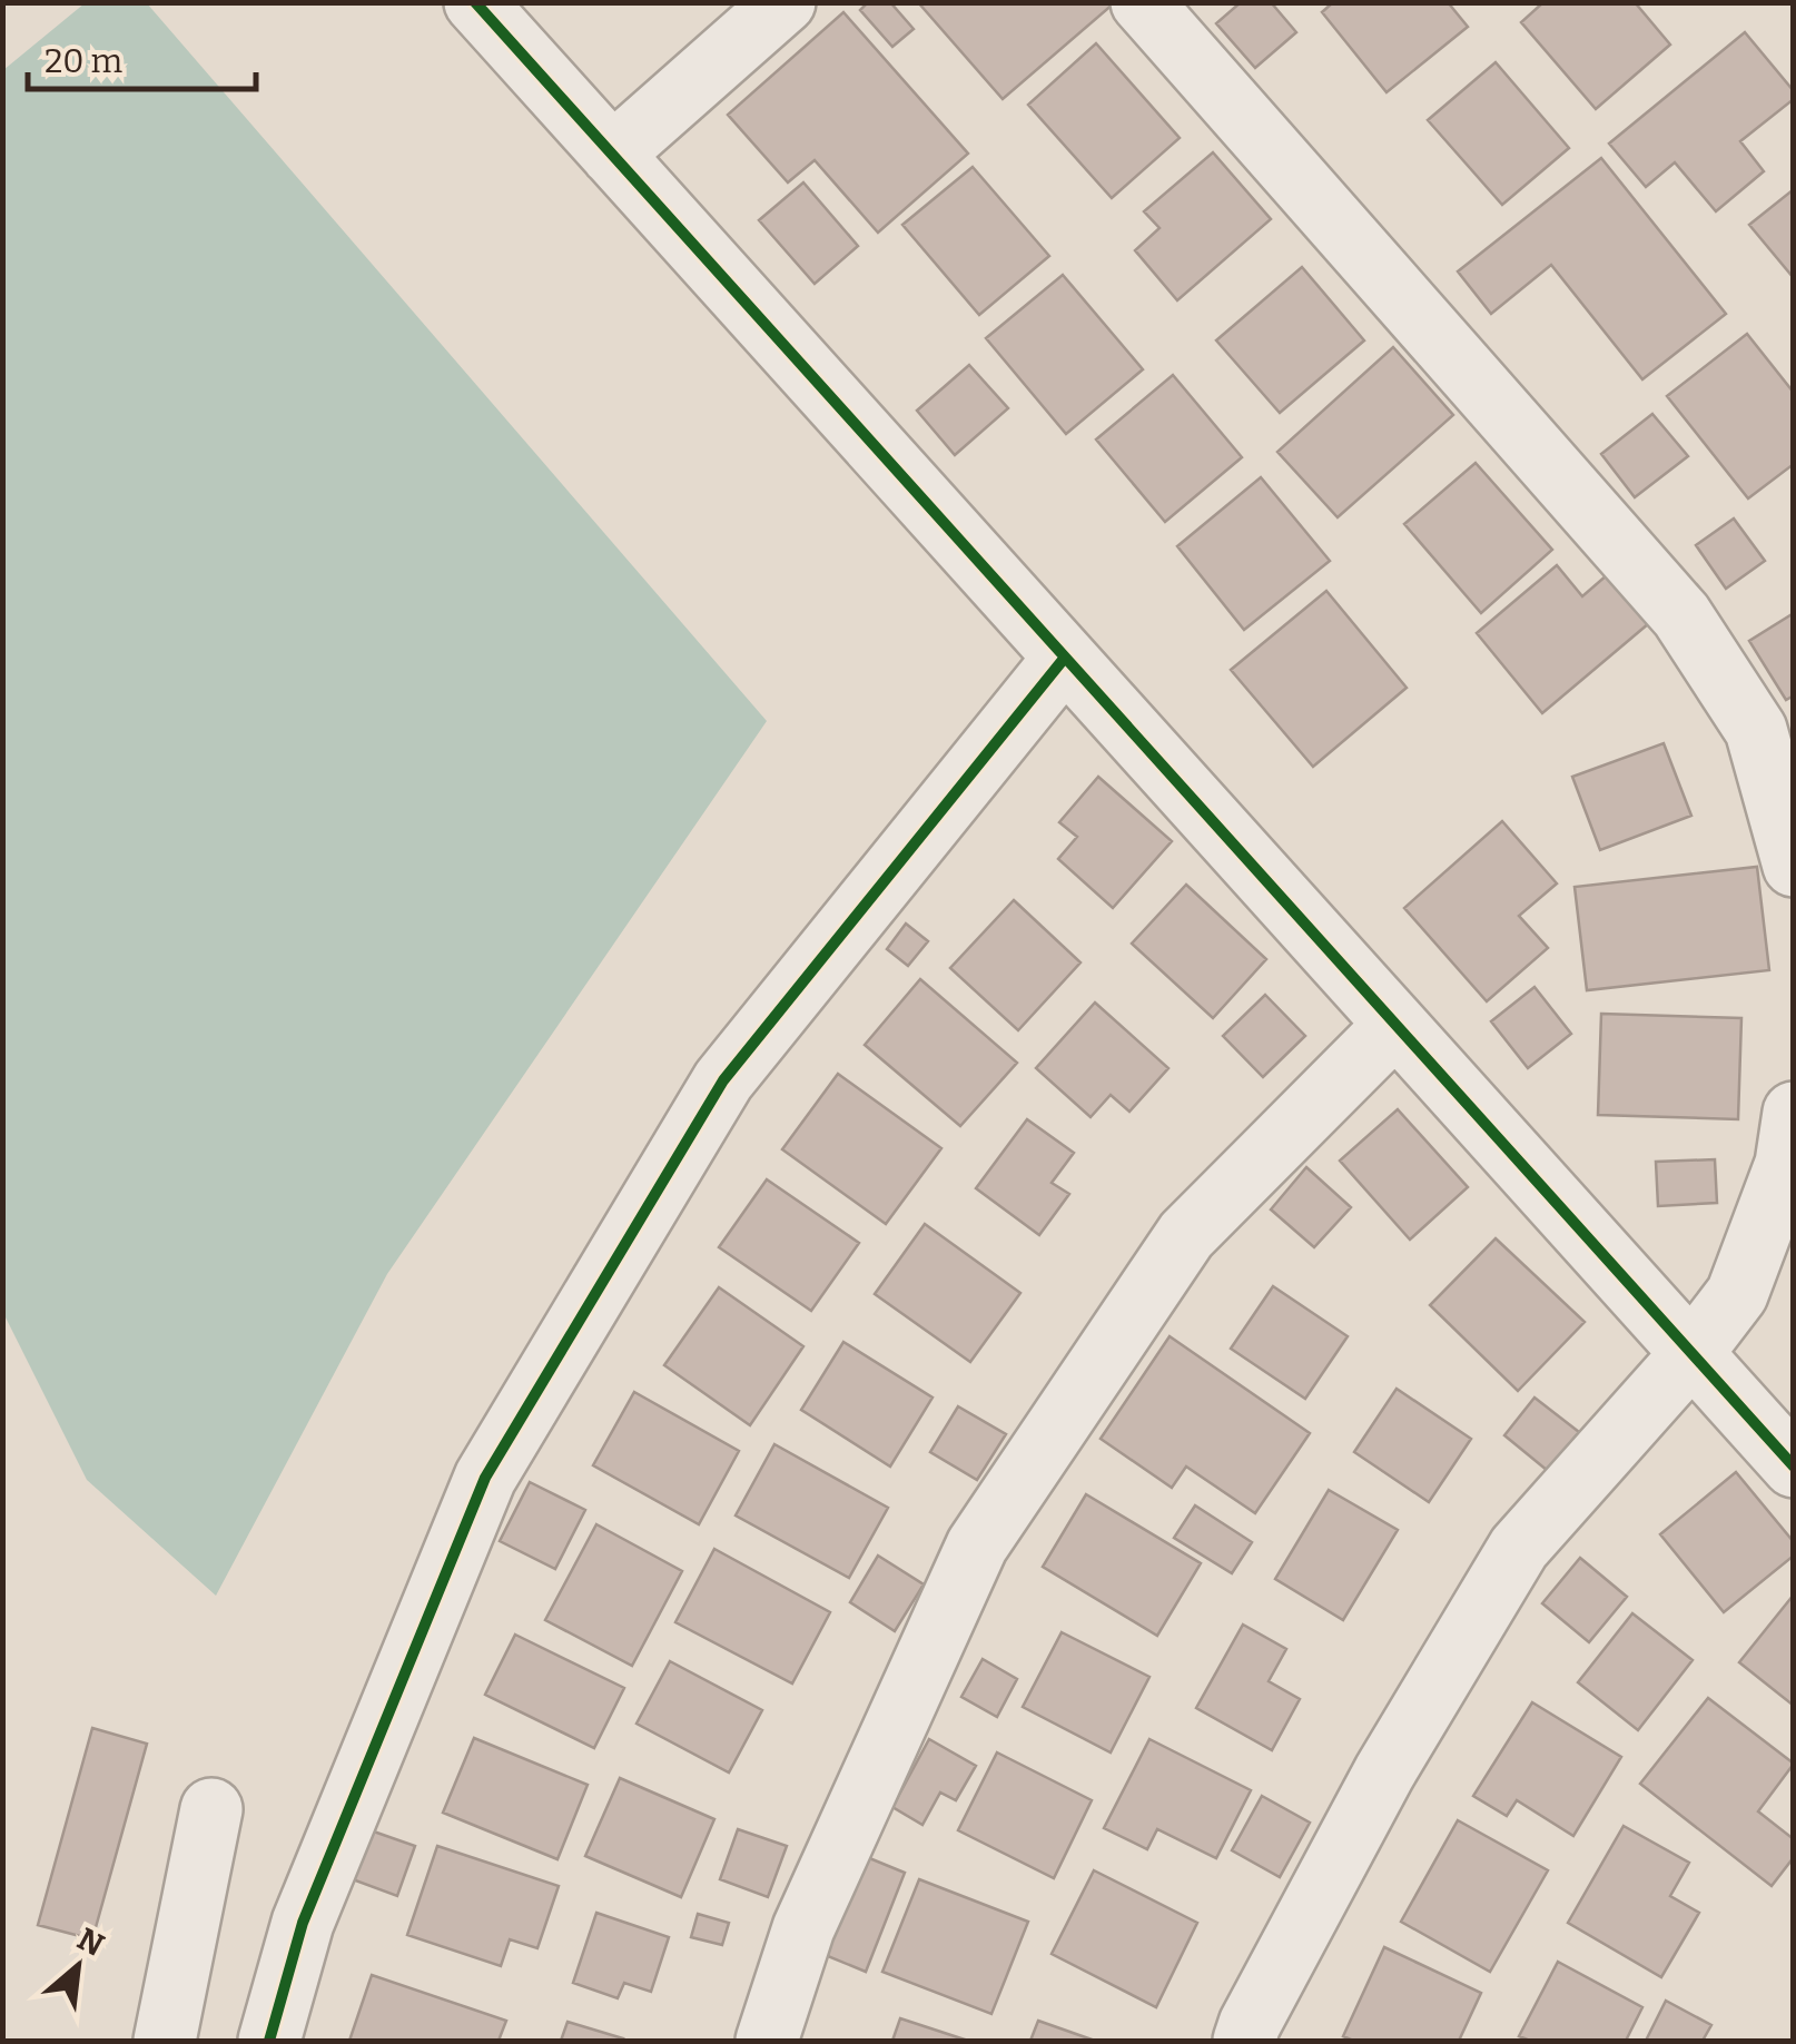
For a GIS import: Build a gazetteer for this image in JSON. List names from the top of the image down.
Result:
{
  "scale_bar": "20 m",
  "north": "top right"
}
